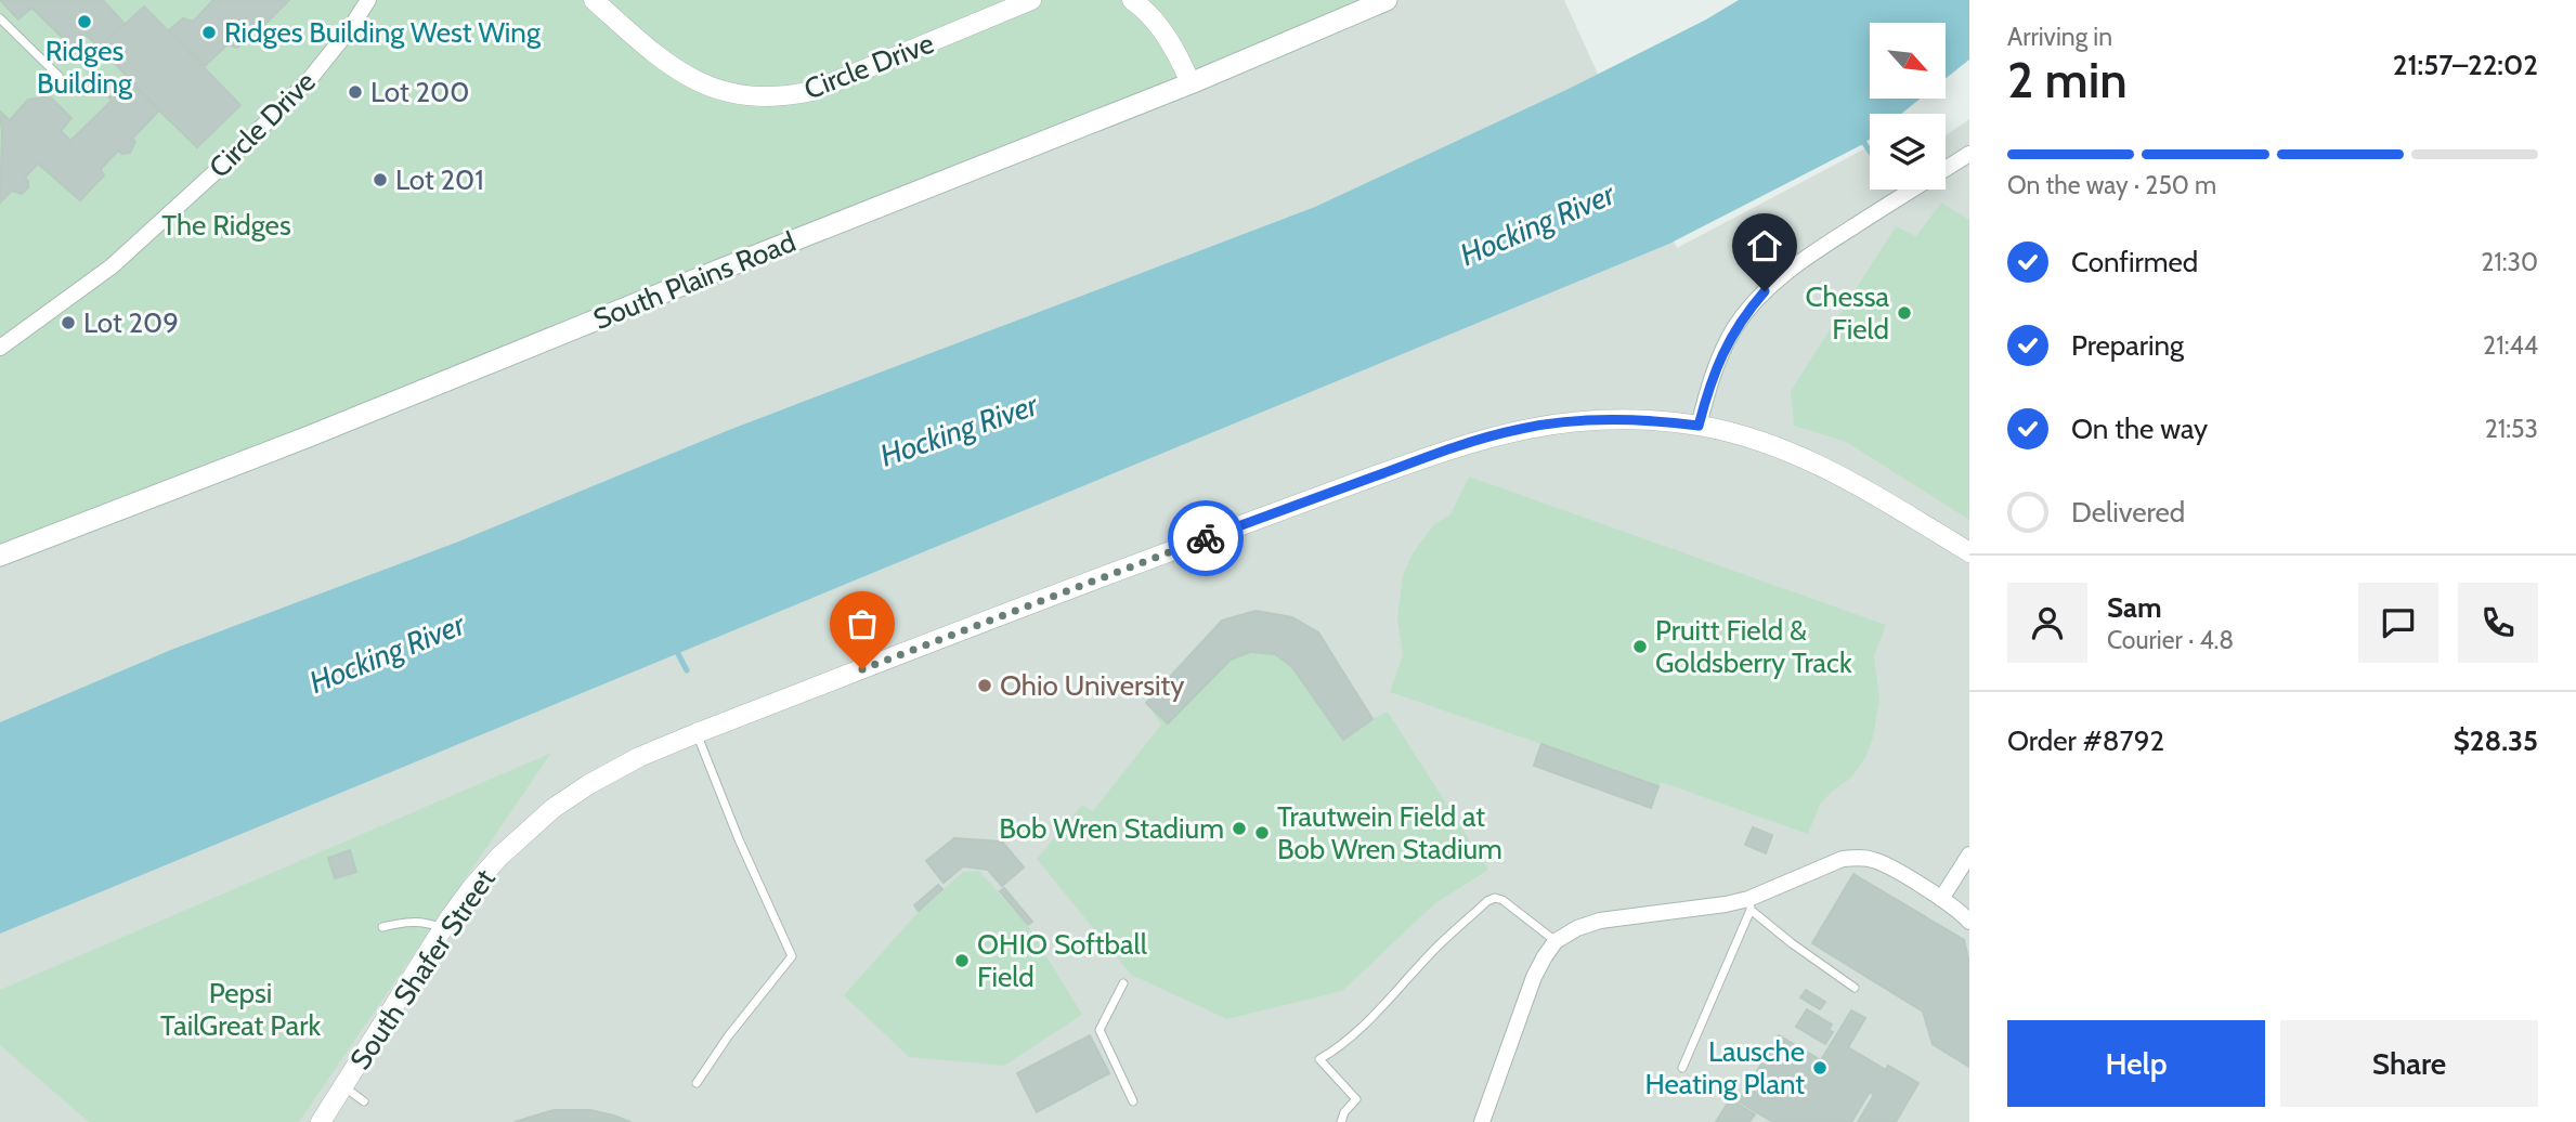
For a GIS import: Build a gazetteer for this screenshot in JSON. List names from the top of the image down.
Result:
{
  "streets": {
    "main road": ["South Plains Road"],
    "street": ["Circle Drive", "South Shafer Street"]
  },
  "water": ["Hocking River"],
  "parks": ["The Ridges", "Pepsi TailGreat Park"],
  "places": [
    "Ridges Building",
    "Ridges Building West Wing",
    "Lot 200",
    "Lot 201",
    "Chessa Field",
    "Lot 209",
    "Pruitt Field & Goldsberry Track",
    "Ohio University",
    "Bob Wren Stadium",
    "Trautwein Field at Bob Wren Stadium",
    "OHIO Softball Field",
    "Lausche Heating Plant"
  ],
  "north": "bottom right",
  "page": {
    "heading": ["2 min", "Arriving in", "21:57–22:02"],
    "panel": [
      "Sam",
      "Courier · 4.8",
      "Order #8792",
      "$28.35"
    ],
    "bar": "On the way · 250 m",
    "list": [
      ["Confirmed", "21:30"],
      ["Preparing", "21:44"],
      ["On the way", "21:53"],
      "Delivered"
    ],
    "buttons": ["Help", "Share"]
  }
}
